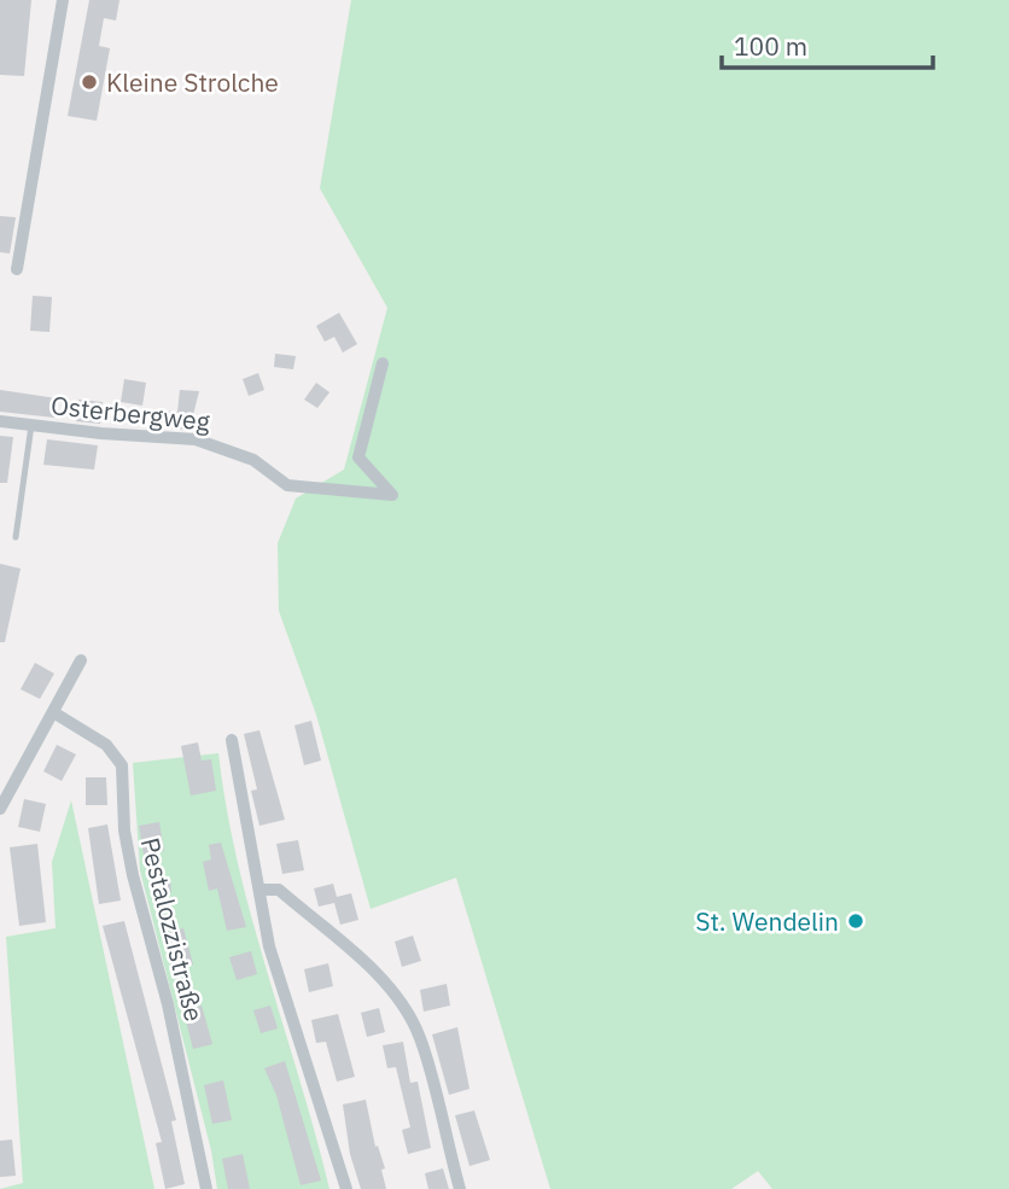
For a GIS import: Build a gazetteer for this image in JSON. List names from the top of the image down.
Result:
{
  "streets": {
    "street": ["Osterbergweg", "Pestalozzistraße"]
  },
  "places": ["Kleine Strolche", "St. Wendelin"],
  "scale_bar": "100 m"
}
